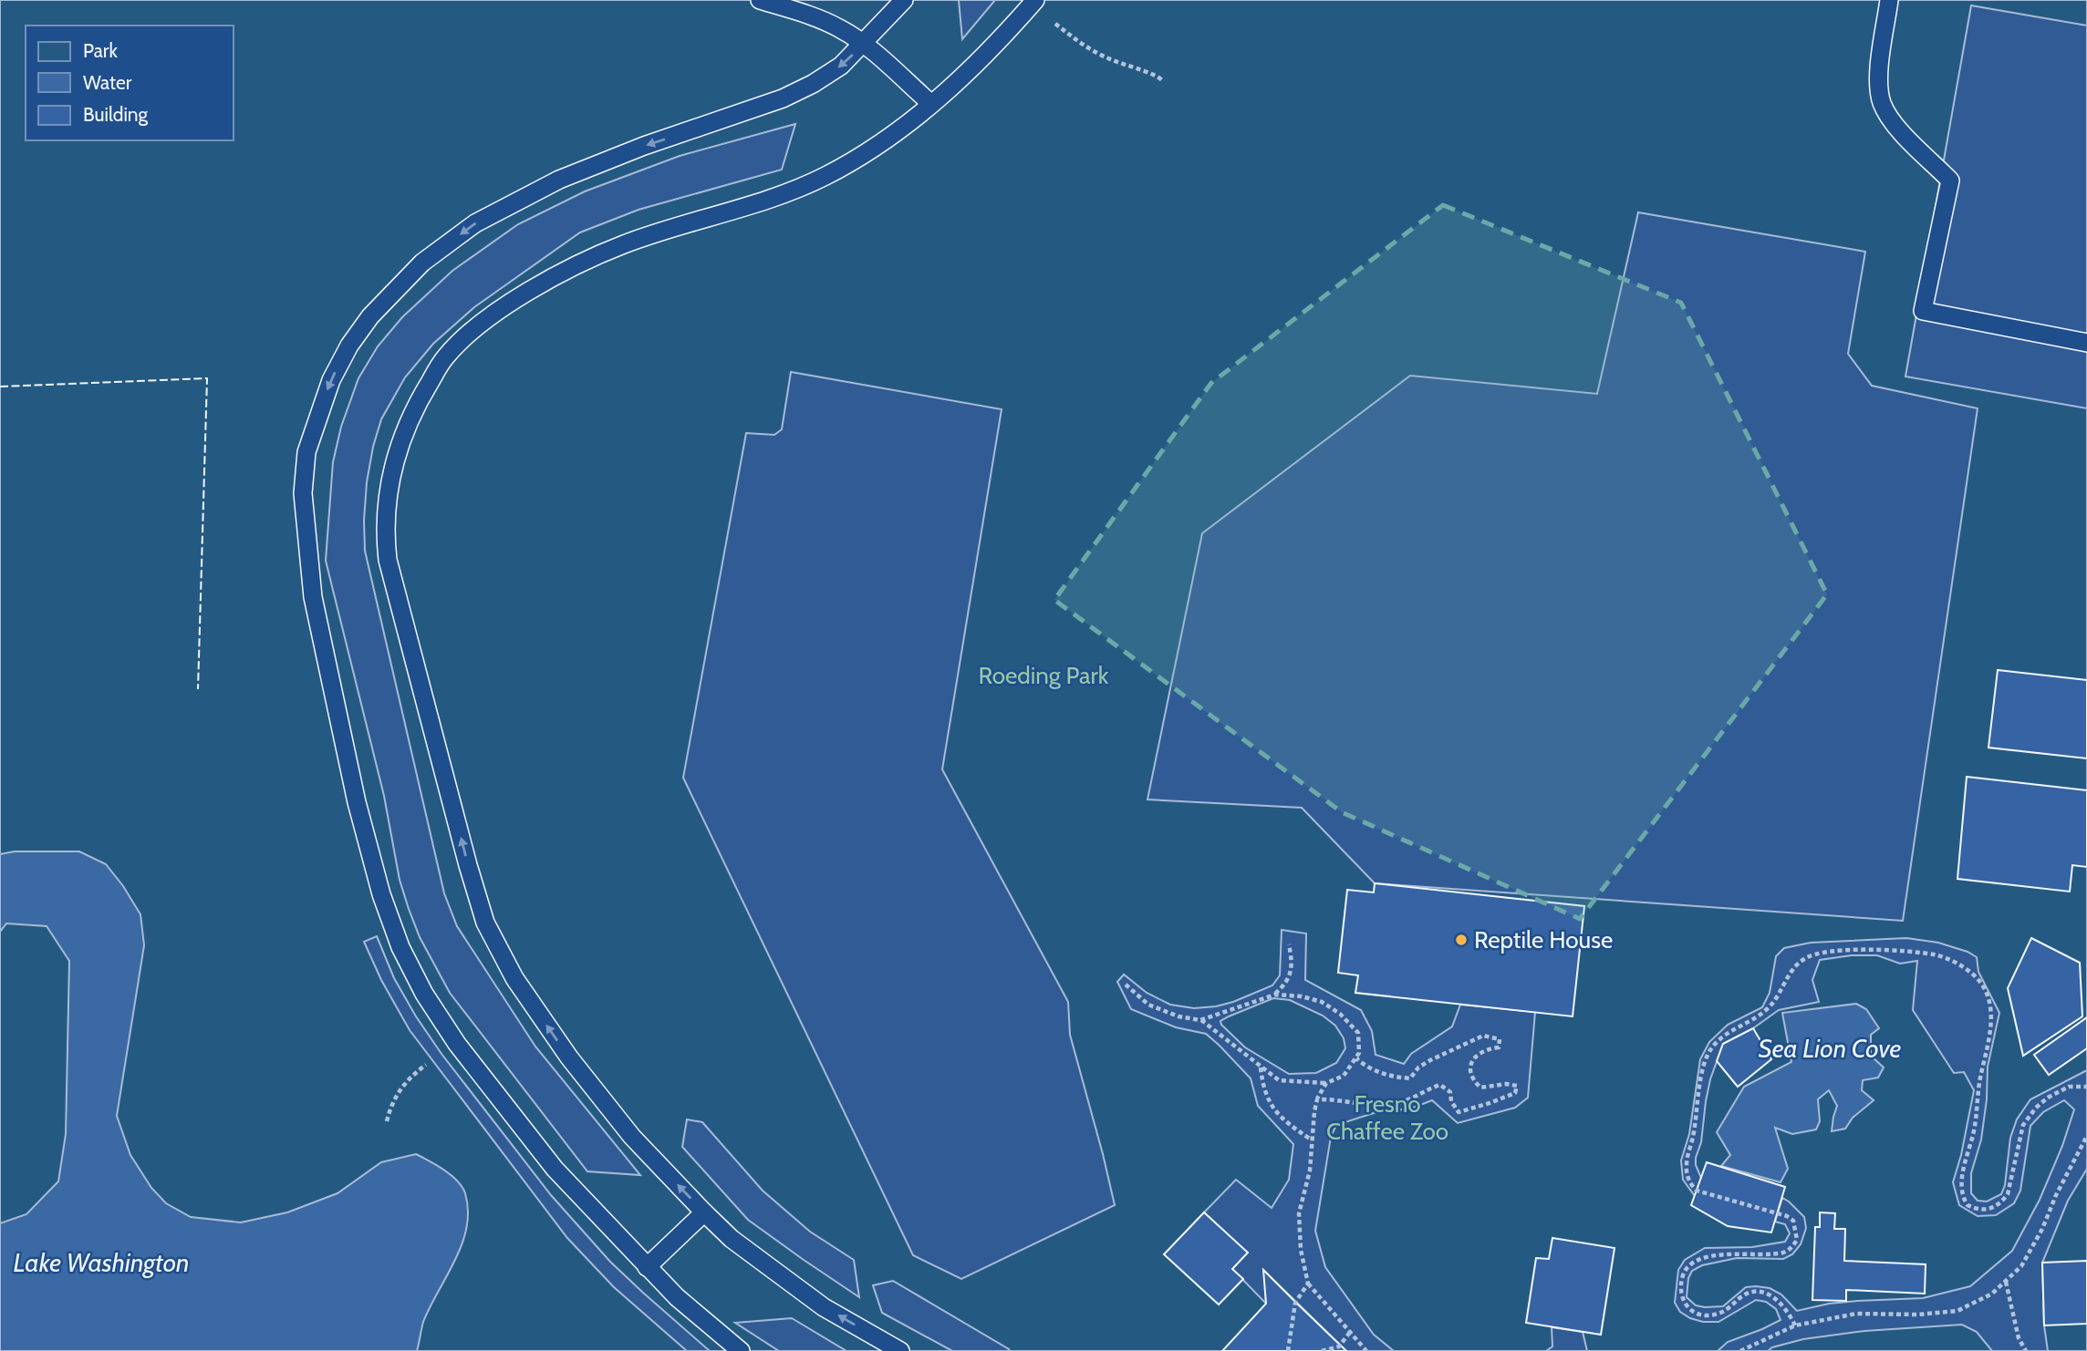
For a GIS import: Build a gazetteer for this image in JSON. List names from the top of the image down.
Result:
{
  "water": ["Sea Lion Cove", "Lake Washington"],
  "parks": ["Roeding Park", "Fresno Chaffee Zoo"],
  "places": ["Reptile House"],
  "legend": ["Park", "Water", "Building"]
}
